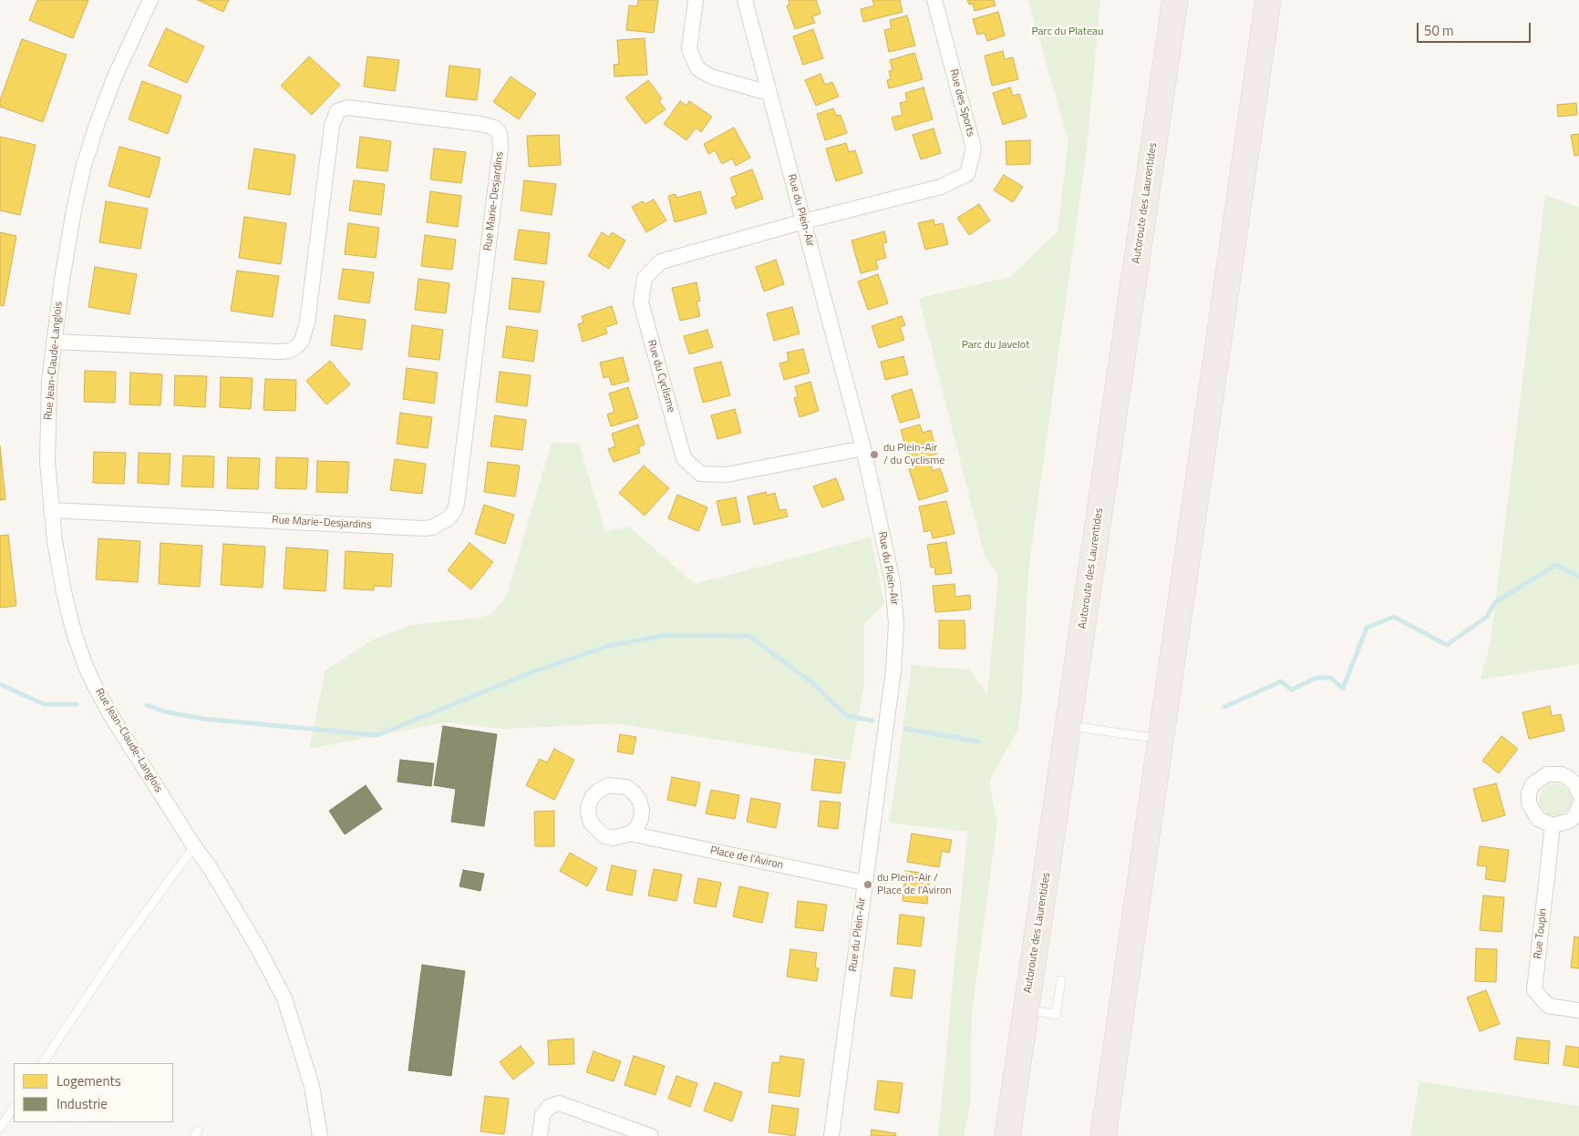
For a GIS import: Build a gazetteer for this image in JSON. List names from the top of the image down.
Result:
{
  "streets": {
    "highway": ["Autoroute des Laurentides"],
    "street": [
      "Rue des Sports",
      "Rue Marie-Desjardins",
      "Rue du Plein-Air",
      "Rue Jean-Claude-Langlois",
      "Rue du Cyclisme",
      "Place de l'Aviron",
      "Rue Toupin"
    ]
  },
  "crossings": [
    ["Rue des Sports", "Rue du Plein-Air"],
    ["Rue des Sports", "Rue du Cyclisme"],
    ["Rue Marie-Desjardins", "Rue Jean-Claude-Langlois"],
    ["Rue du Plein-Air", "Rue du Cyclisme"],
    ["Rue du Plein-Air", "Place de l'Aviron"]
  ],
  "parks": ["Parc du Plateau", "Parc du Javelot"],
  "places": ["du Plein-Air / du Cyclisme", "du Plein-Air / Place de l'Aviron"],
  "legend": ["Logements", "Industrie"],
  "scale_bar": "50 m"
}
